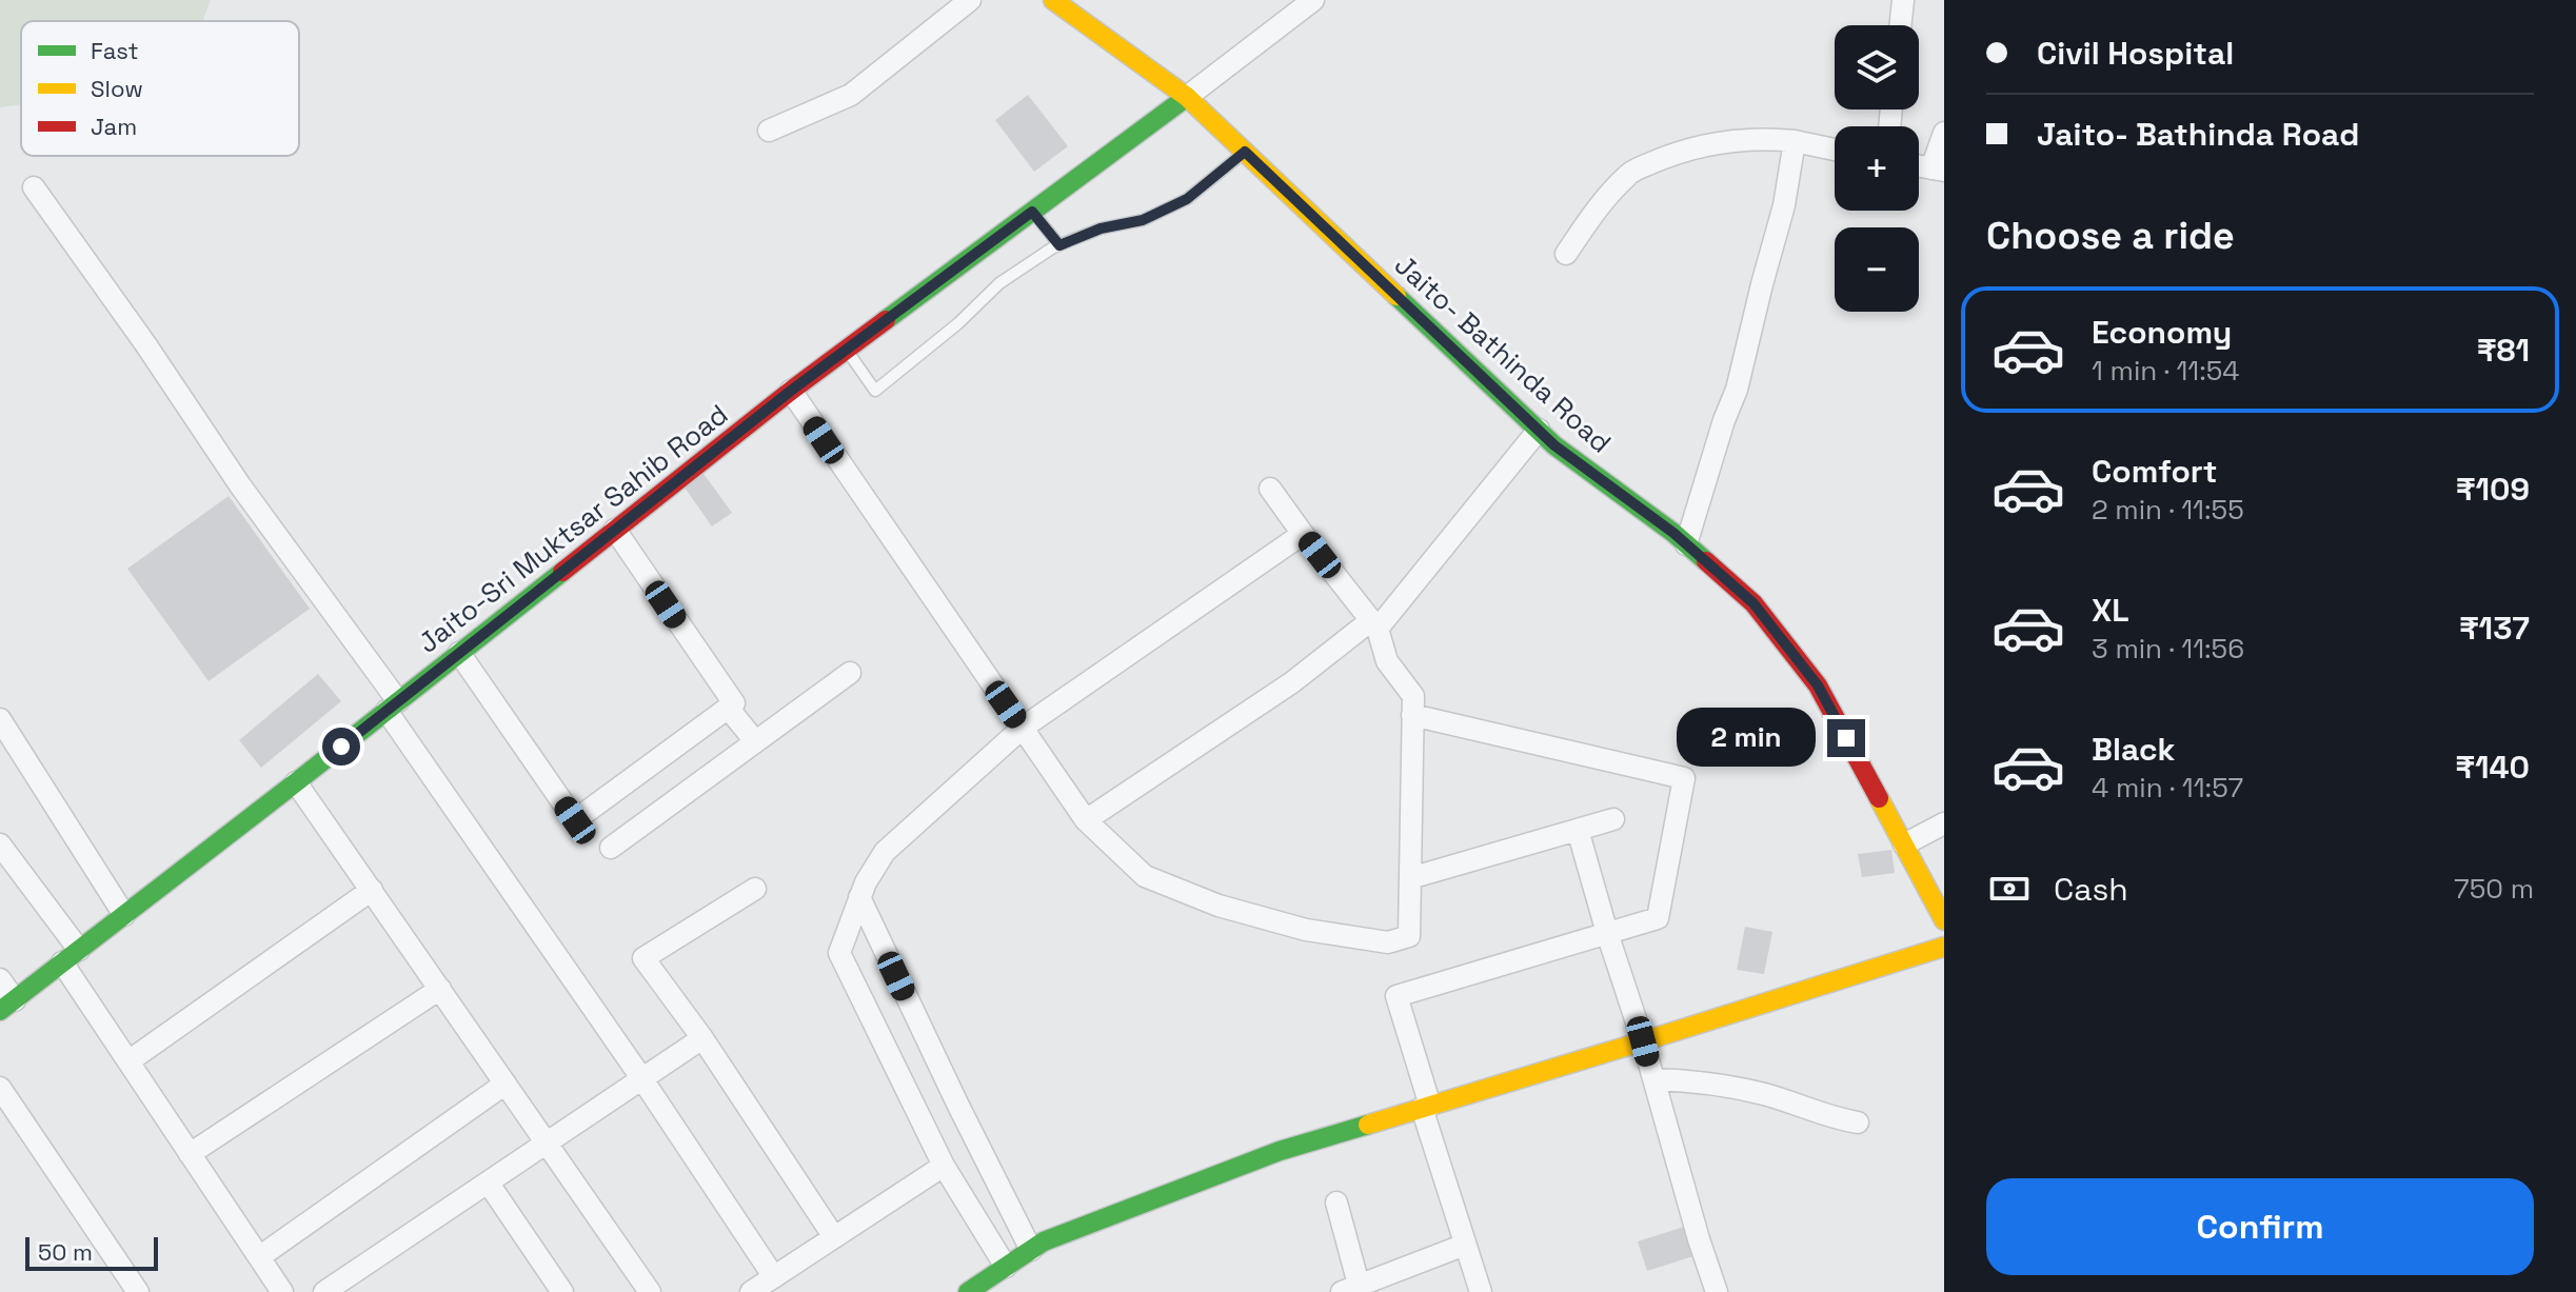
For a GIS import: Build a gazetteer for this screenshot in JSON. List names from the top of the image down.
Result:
{
  "streets": {
    "street": ["Jaito- Bathinda Road", "Jaito-Sri Muktsar Sahib Road"]
  },
  "crossings": [
    ["Jaito- Bathinda Road", "Jaito-Sri Muktsar Sahib Road"]
  ],
  "legend": ["Fast", "Slow", "Jam"],
  "scale_bar": "50 m",
  "page": {
    "banner": ["Civil Hospital", "Jaito- Bathinda Road"],
    "map_buttons": ["+", "−"],
    "heading": "Choose a ride",
    "list": [
      {
        "name": "Economy",
        "note": "1 min · 11:54",
        "value": "₹81"
      },
      {
        "name": "Comfort",
        "note": "2 min · 11:55",
        "value": "₹109"
      },
      {
        "name": "XL",
        "note": "3 min · 11:56",
        "value": "₹137"
      },
      {
        "name": "Black",
        "note": "4 min · 11:57",
        "value": "₹140"
      }
    ],
    "bubble": "2 min",
    "pay": ["Cash", "750 m"],
    "buttons": "Confirm",
    "scale": "50 m"
  }
}
